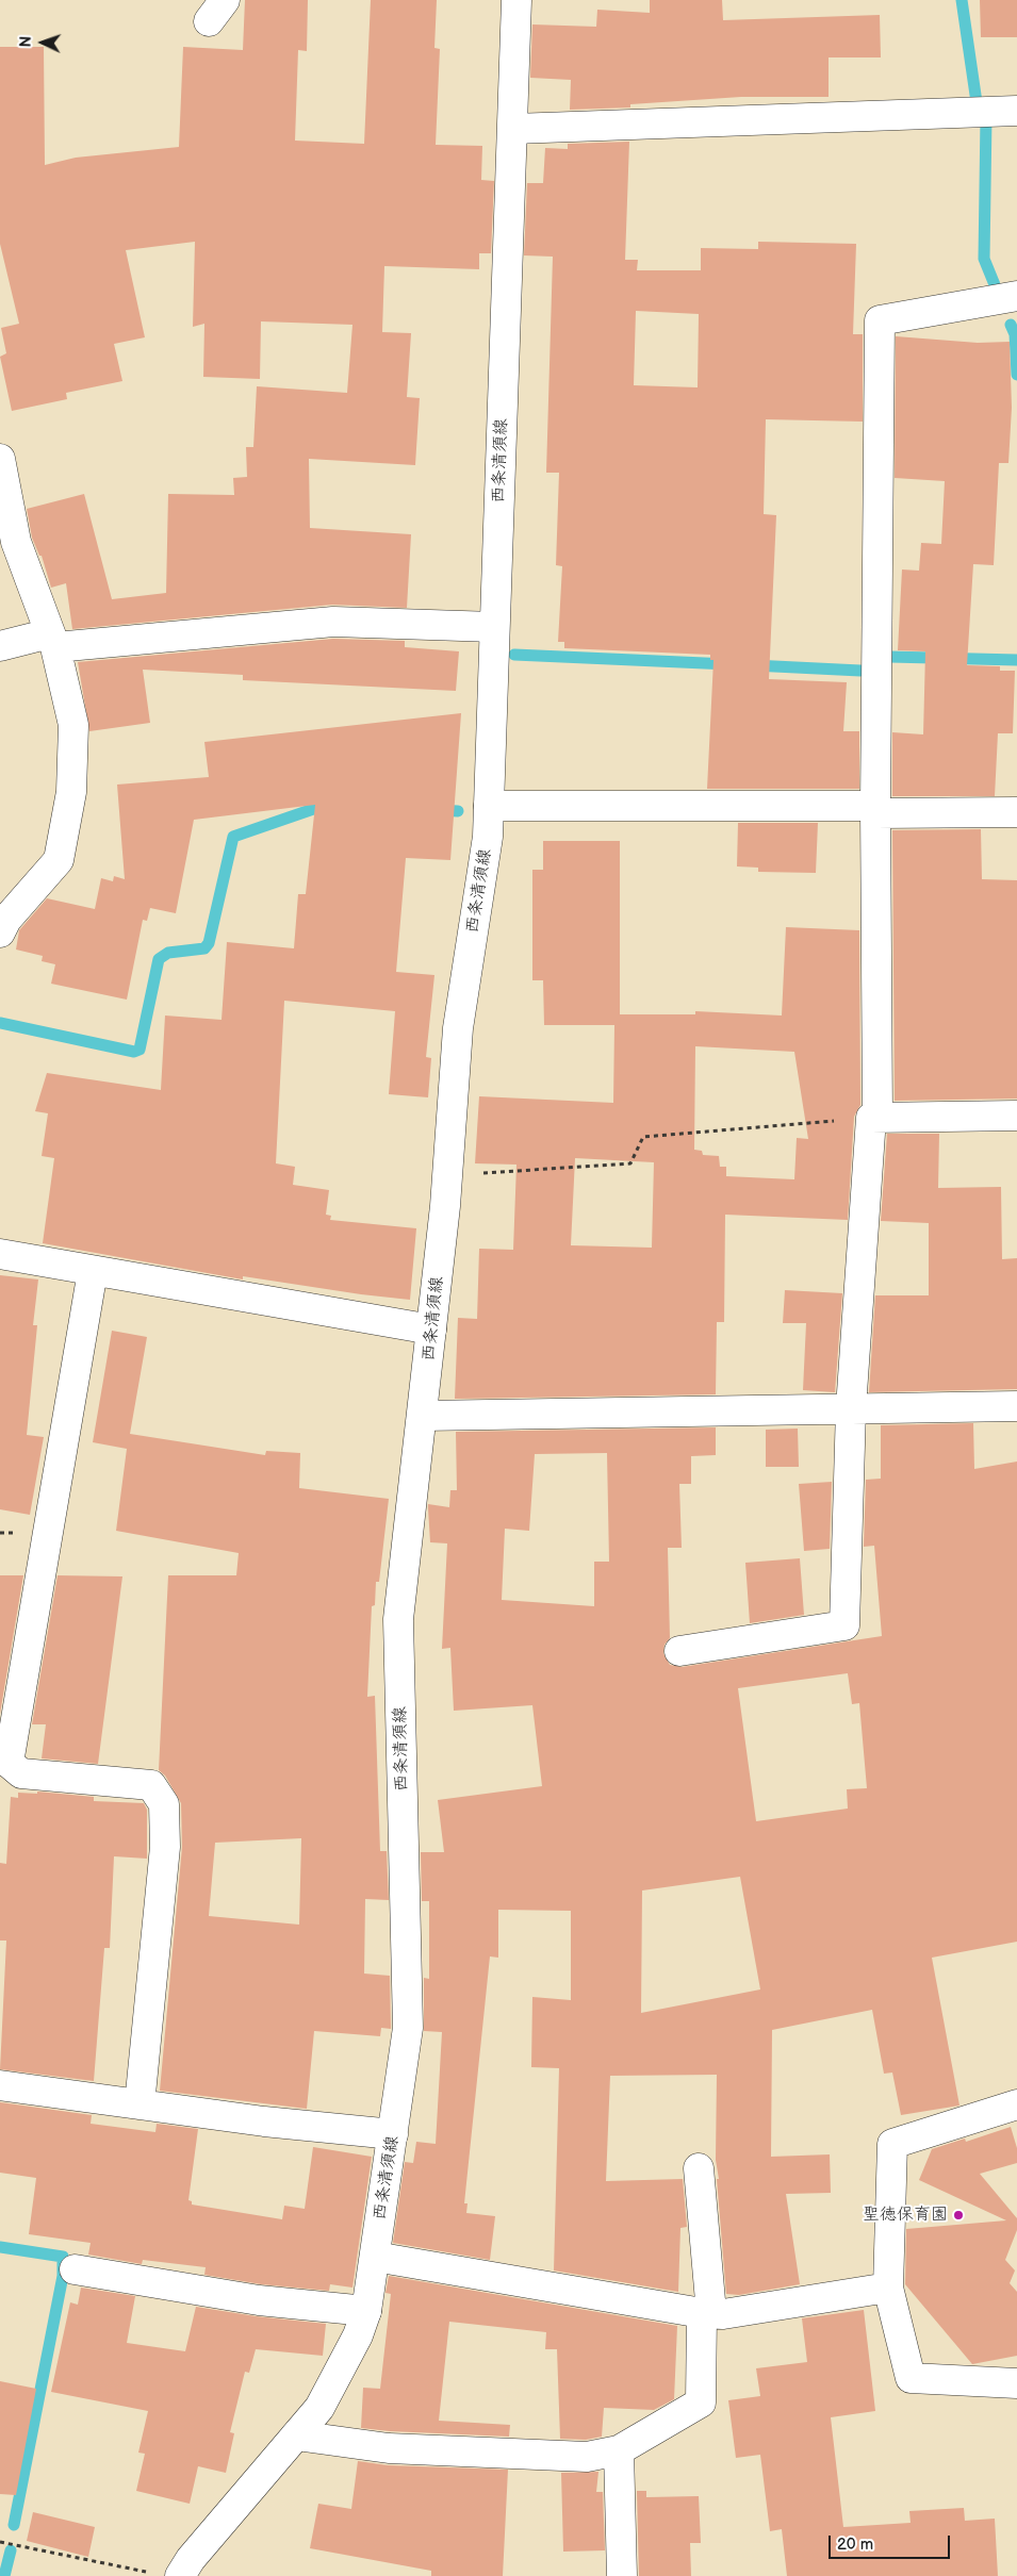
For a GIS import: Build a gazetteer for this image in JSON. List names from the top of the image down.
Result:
{
  "streets": {
    "street": ["西条清須線"]
  },
  "places": ["聖徳保育園"],
  "scale_bar": "20 m",
  "north": "left"
}
